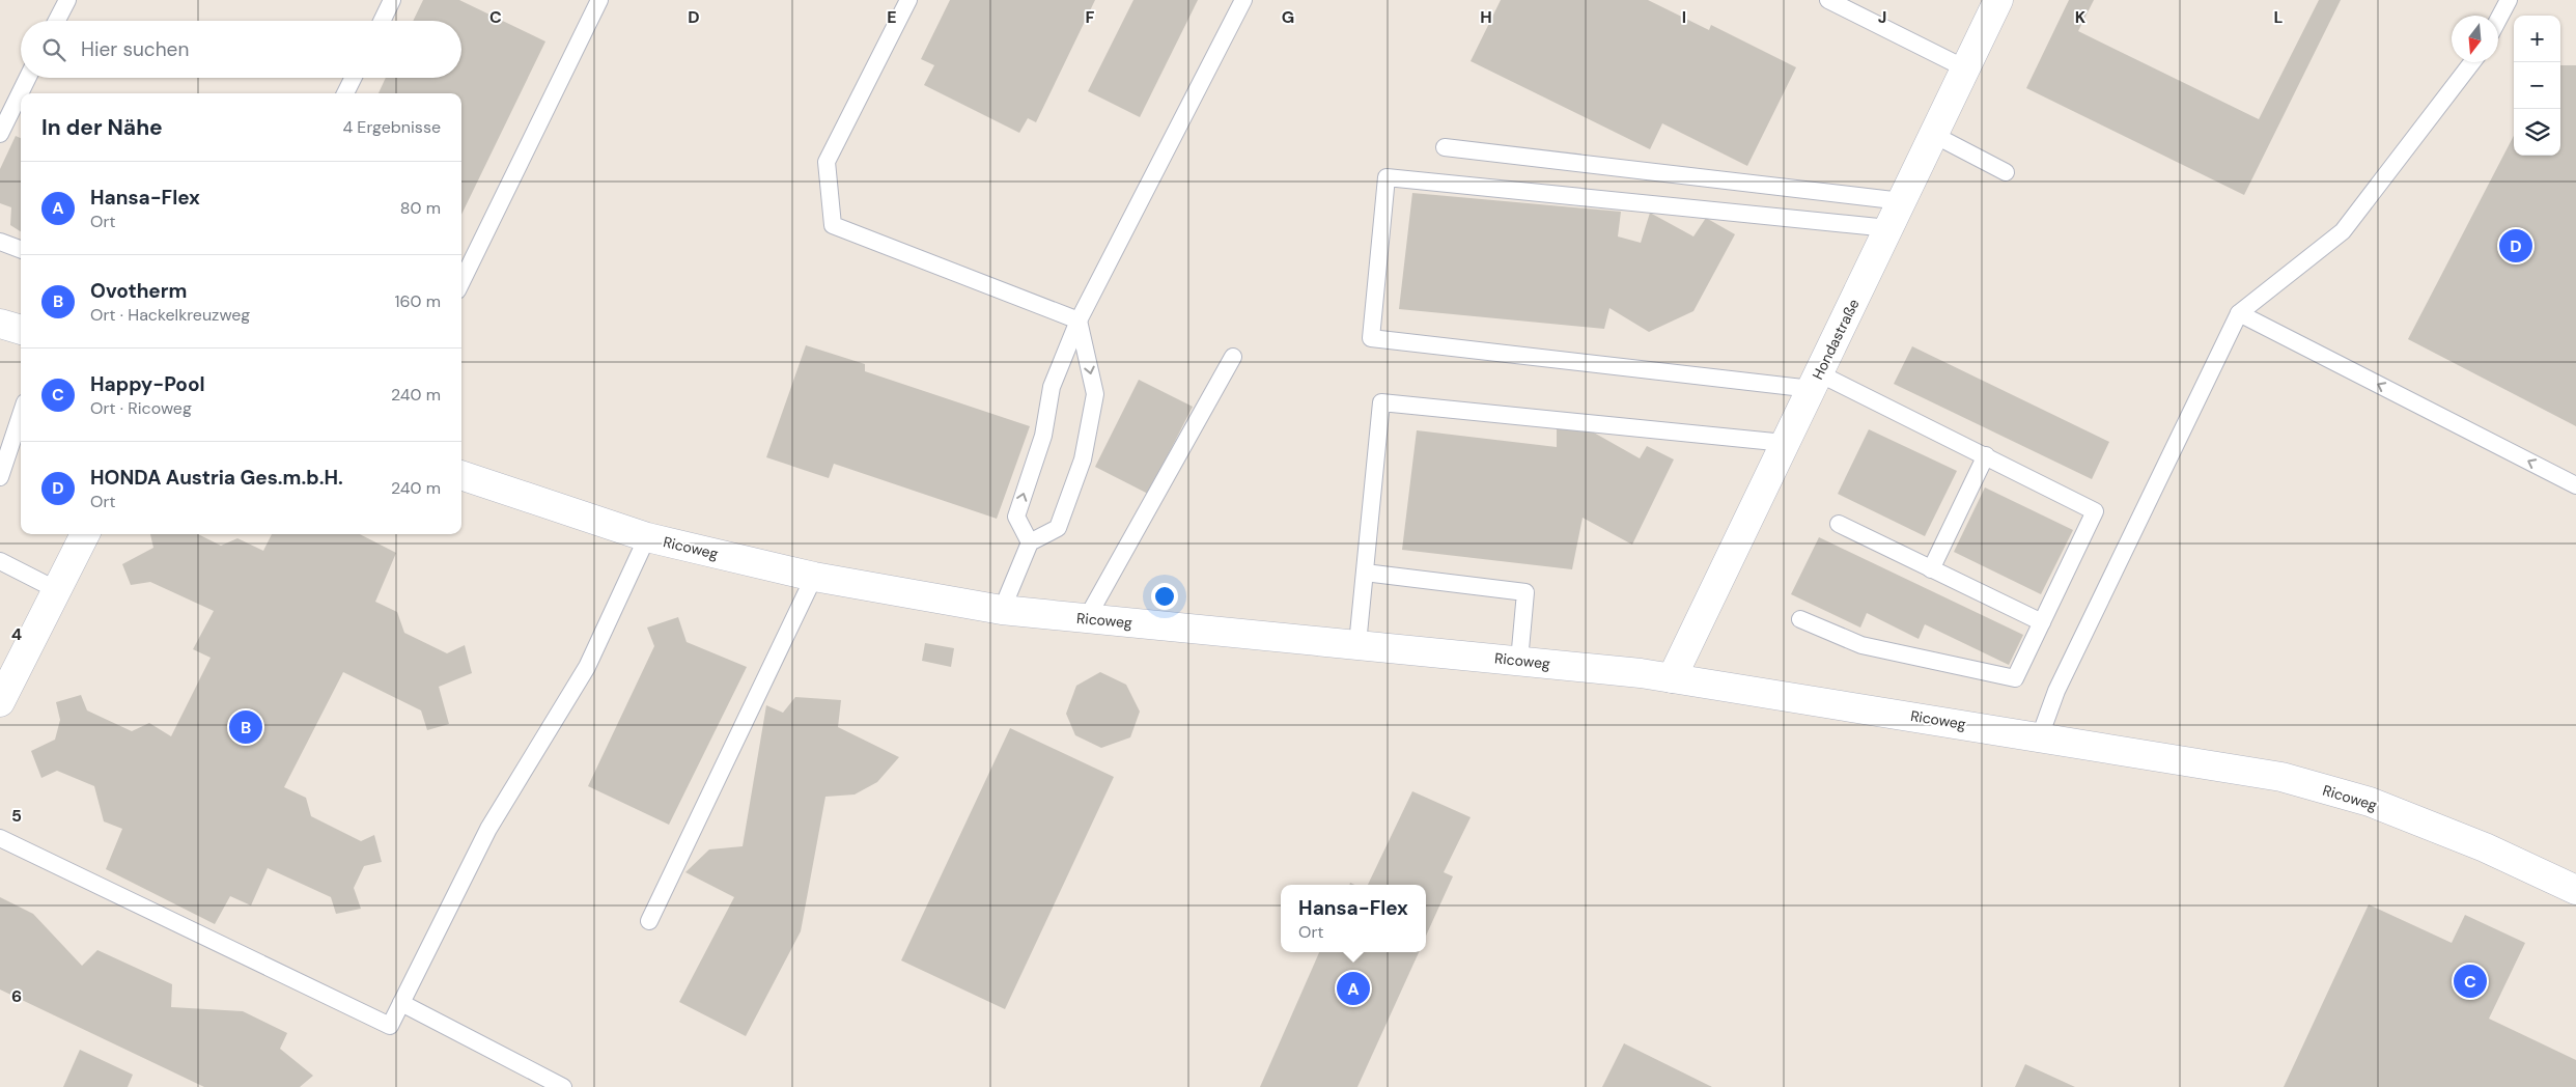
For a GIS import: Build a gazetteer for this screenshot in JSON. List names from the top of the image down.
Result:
{
  "streets": {
    "street": ["Hondastraße", "Ricoweg"]
  },
  "crossings": [
    ["Hondastraße", "Ricoweg"]
  ],
  "north": "bottom",
  "page": {
    "map_buttons": ["+", "−"],
    "search": "Hier suchen",
    "heading": ["In der Nähe", "4 Ergebnisse"],
    "list": [
      {
        "mark": "A",
        "name": "Hansa-Flex",
        "note": "Ort",
        "value": "80 m"
      },
      {
        "mark": "B",
        "name": "Ovotherm",
        "note": "Ort · Hackelkreuzweg",
        "value": "160 m"
      },
      {
        "mark": "C",
        "name": "Happy-Pool",
        "note": "Ort · Ricoweg",
        "value": "240 m"
      },
      {
        "mark": "D",
        "name": "HONDA Austria Ges.m.b.H.",
        "note": "Ort",
        "value": "240 m"
      }
    ],
    "pins": [
      "D",
      "B",
      "C",
      "A"
    ],
    "popup": ["Hansa-Flex", "Ort"]
  },
  "grid": {
    "columns": [
      "C",
      "D",
      "E",
      "F",
      "G",
      "H",
      "I",
      "J",
      "K",
      "L"
    ],
    "rows": ["4", "5", "6"]
  }
}
